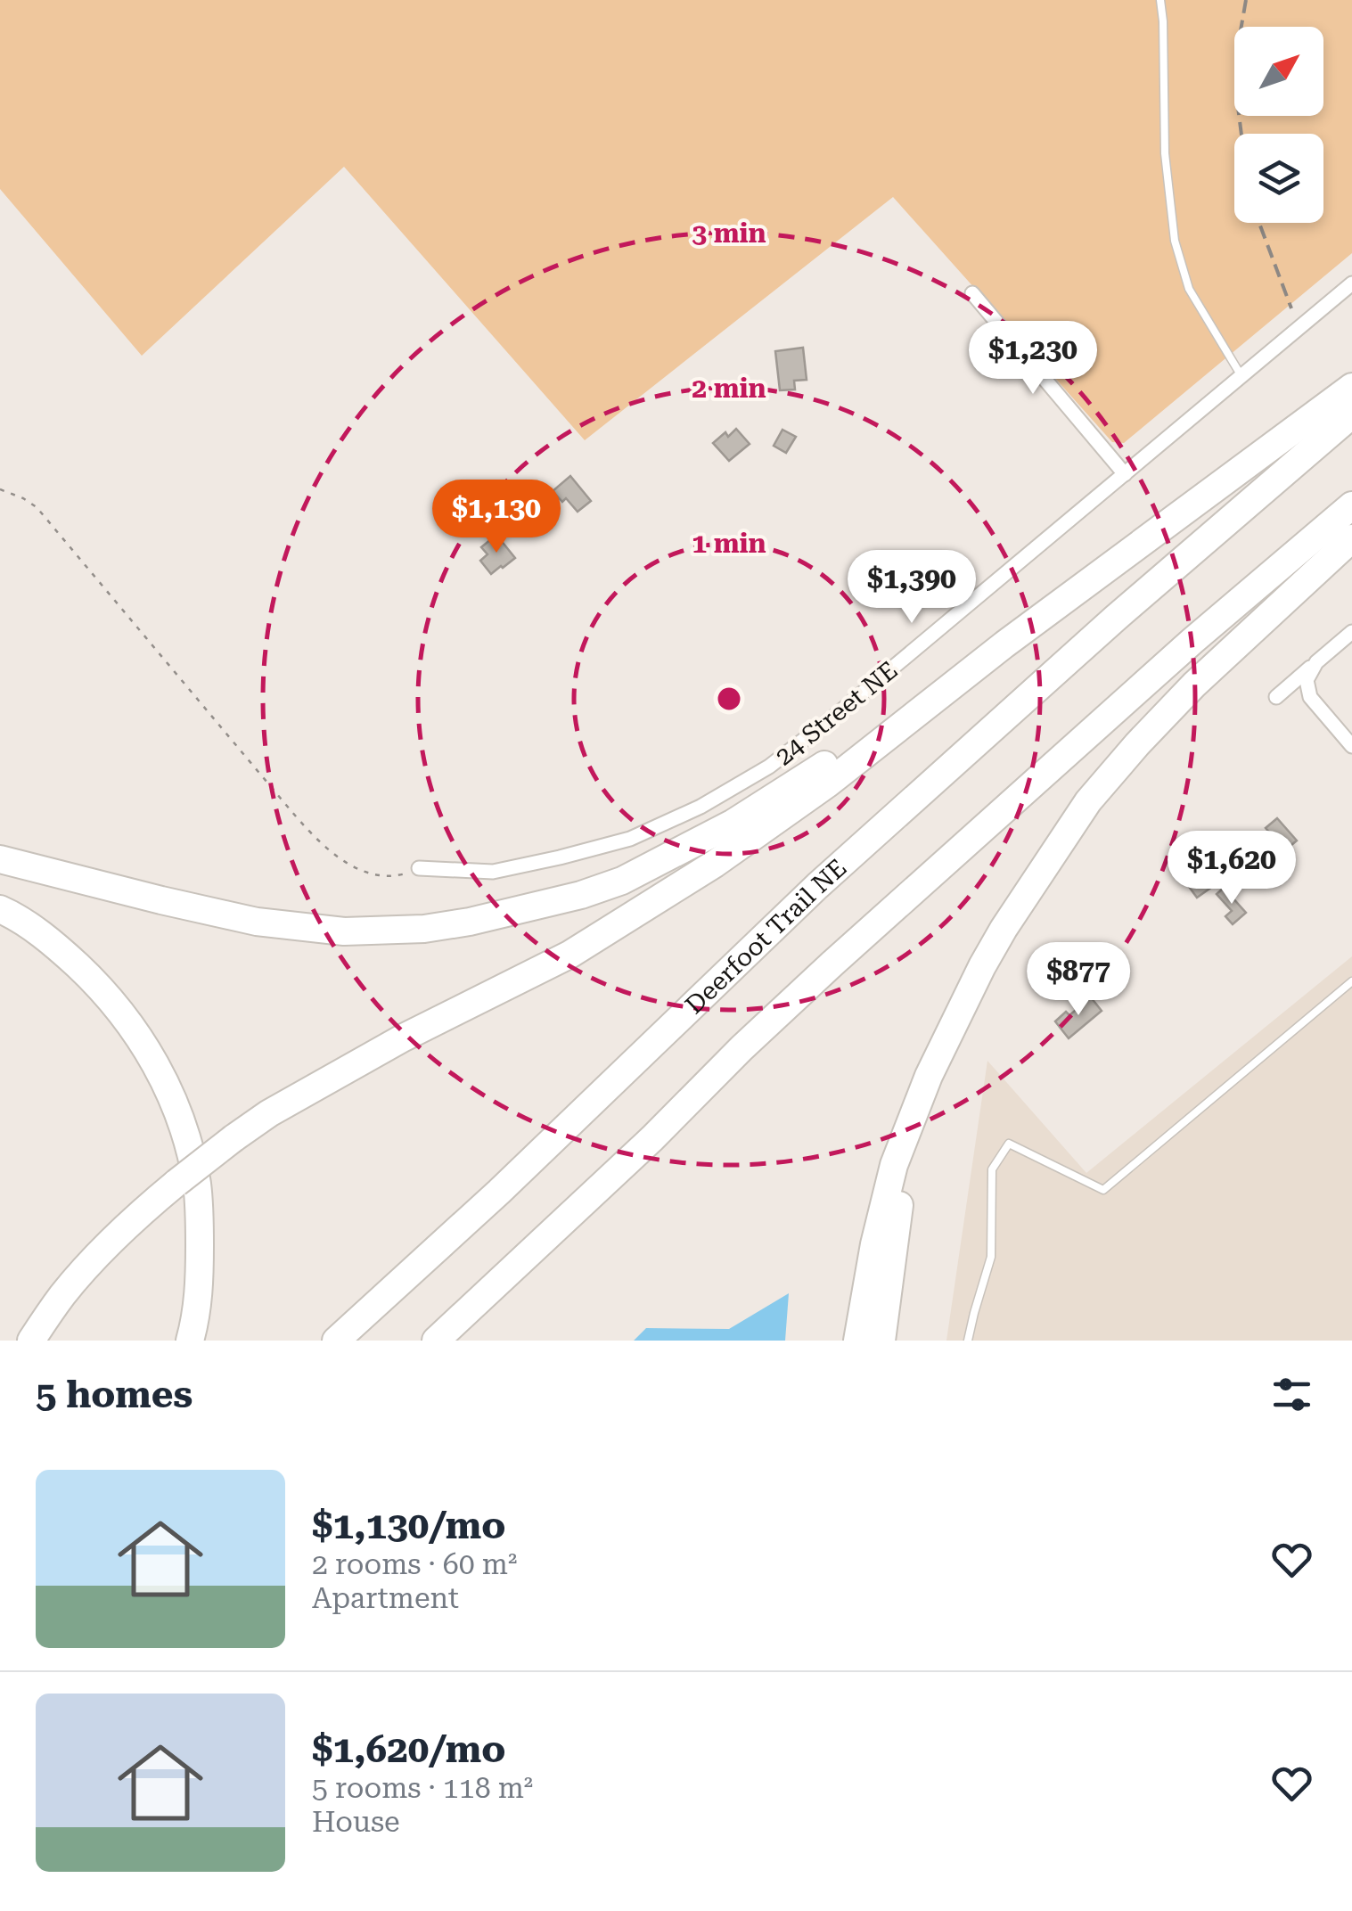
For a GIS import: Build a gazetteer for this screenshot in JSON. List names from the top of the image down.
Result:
{
  "streets": {
    "highway": ["Deerfoot Trail NE"],
    "street": ["24 Street NE"]
  },
  "north": "top right",
  "page": {
    "price": [
      "$1,230",
      "$1,130",
      "$1,390",
      "$1,620",
      "$877"
    ],
    "heading": "5 homes",
    "list": [
      {
        "name": "$1,130/mo",
        "note": "2 rooms · 60 m² · Apartment"
      },
      {
        "name": "$1,620/mo",
        "note": "5 rooms · 118 m² · House"
      }
    ]
  },
  "rings": ["3 min", "2 min", "1 min"]
}
